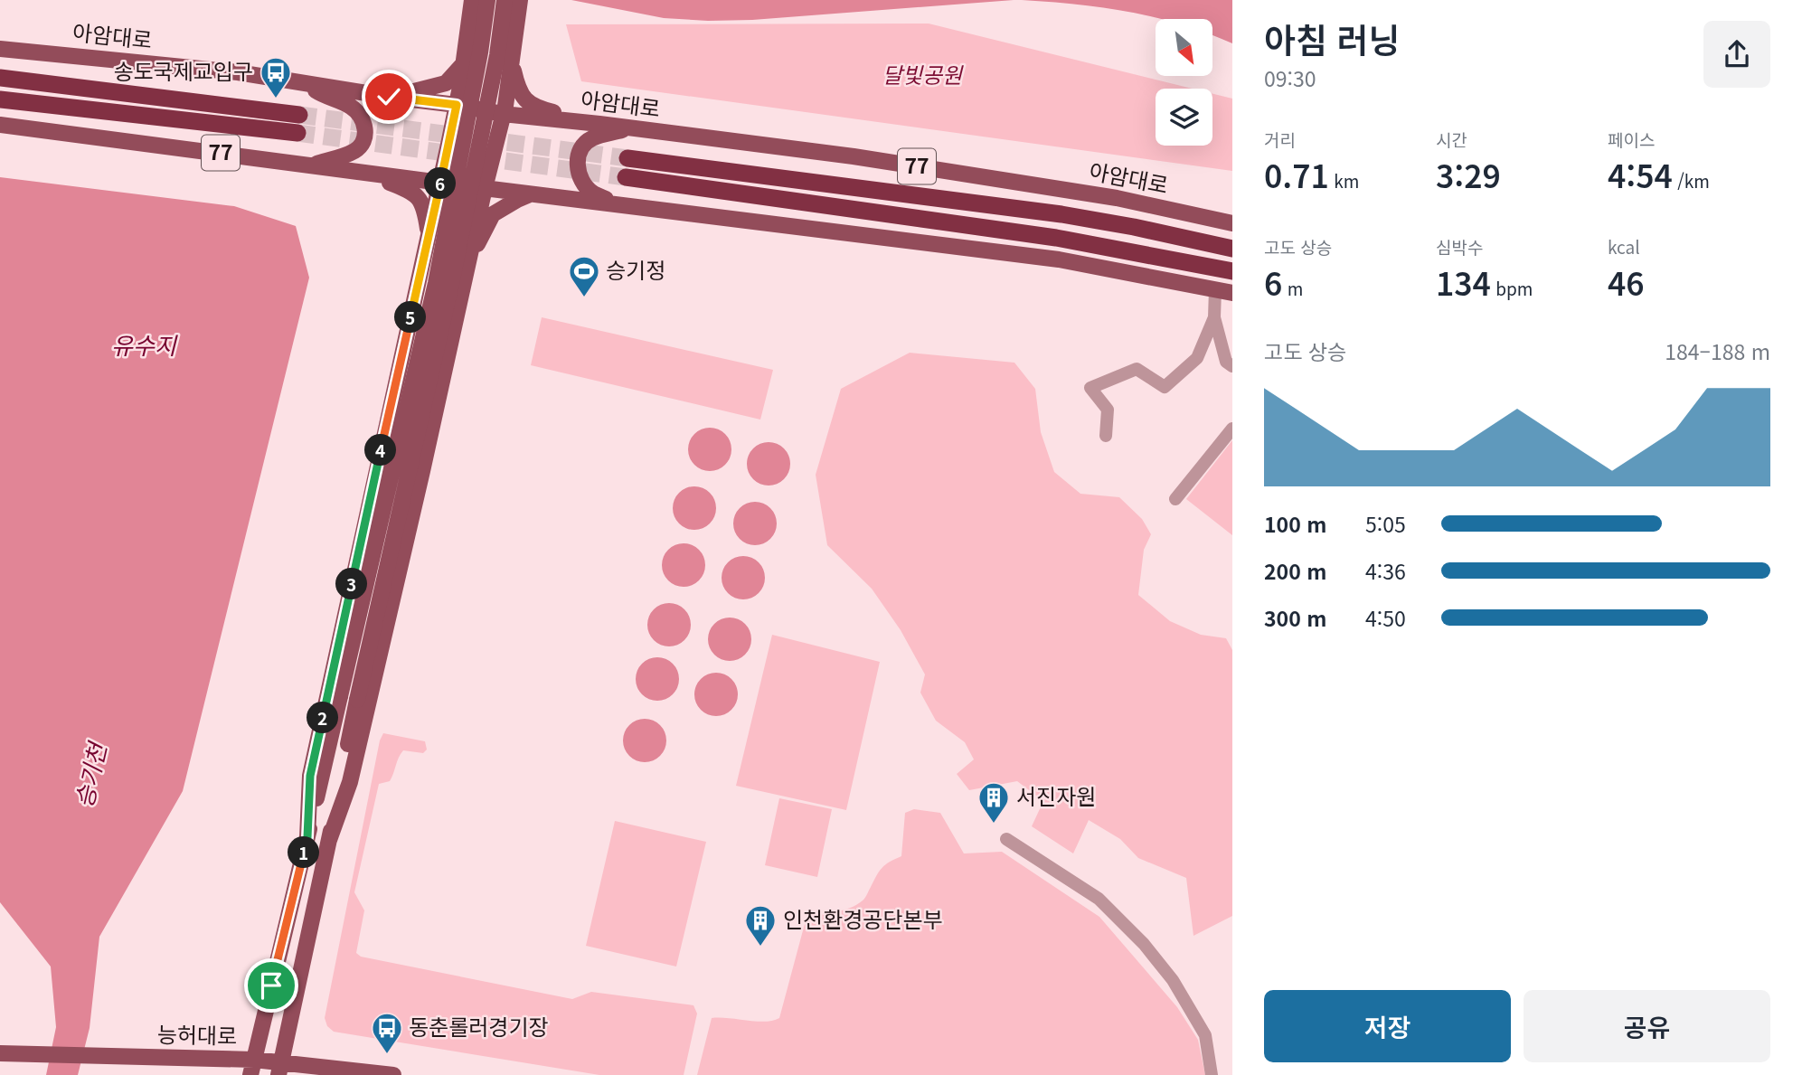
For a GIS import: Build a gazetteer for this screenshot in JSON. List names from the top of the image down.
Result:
{
  "streets": {
    "highway": ["아암대로"],
    "main road": ["77", "능허대로"]
  },
  "water": ["유수지", "승기천"],
  "parks": ["달빛공원"],
  "places": {
    "bus stop": ["송도국제교입구", "동춘롤러경기장"],
    "sports": ["승기정"],
    "building": ["서진자원", "인천환경공단본부"]
  },
  "north": "bottom right",
  "page": {
    "heading": ["아침 러닝", "09:30"],
    "stats": [
      ["거리", "0.71 km"],
      ["시간", "3:29"],
      ["페이스", "4:54 /km"],
      ["고도 상승", "6 m"],
      ["심박수", "134 bpm"],
      ["kcal", "46"]
    ],
    "pins": [
      "6",
      "5",
      "4",
      "3",
      "2",
      "1"
    ],
    "chart": ["고도 상승", "184–188 m"],
    "list": [
      {
        "name": "100 m",
        "note": "5:05"
      },
      {
        "name": "200 m",
        "note": "4:36"
      },
      {
        "name": "300 m",
        "note": "4:50"
      }
    ],
    "buttons": ["저장", "공유"]
  }
}
